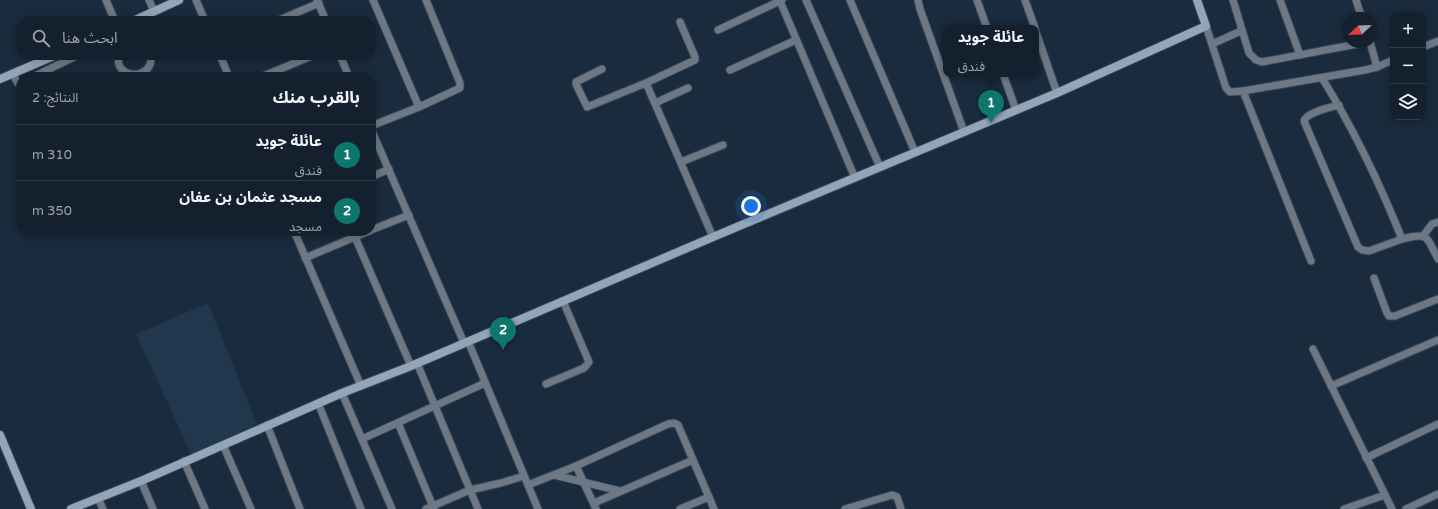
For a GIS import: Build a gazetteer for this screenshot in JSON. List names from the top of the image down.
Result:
{
  "north": "bottom left",
  "page": {
    "map_buttons": ["+", "−"],
    "search": "ابحث هنا",
    "popup": ["عائلة جويد", "فندق"],
    "heading": ["بالقرب منك", "النتائج: 2"],
    "pins": ["1", "2"],
    "list": [
      {
        "mark": "1",
        "name": "عائلة جويد",
        "note": "فندق",
        "value": "310 m"
      },
      {
        "mark": "2",
        "name": "مسجد عثمان بن عفان",
        "note": "مسجد",
        "value": "350 m"
      }
    ]
  }
}
